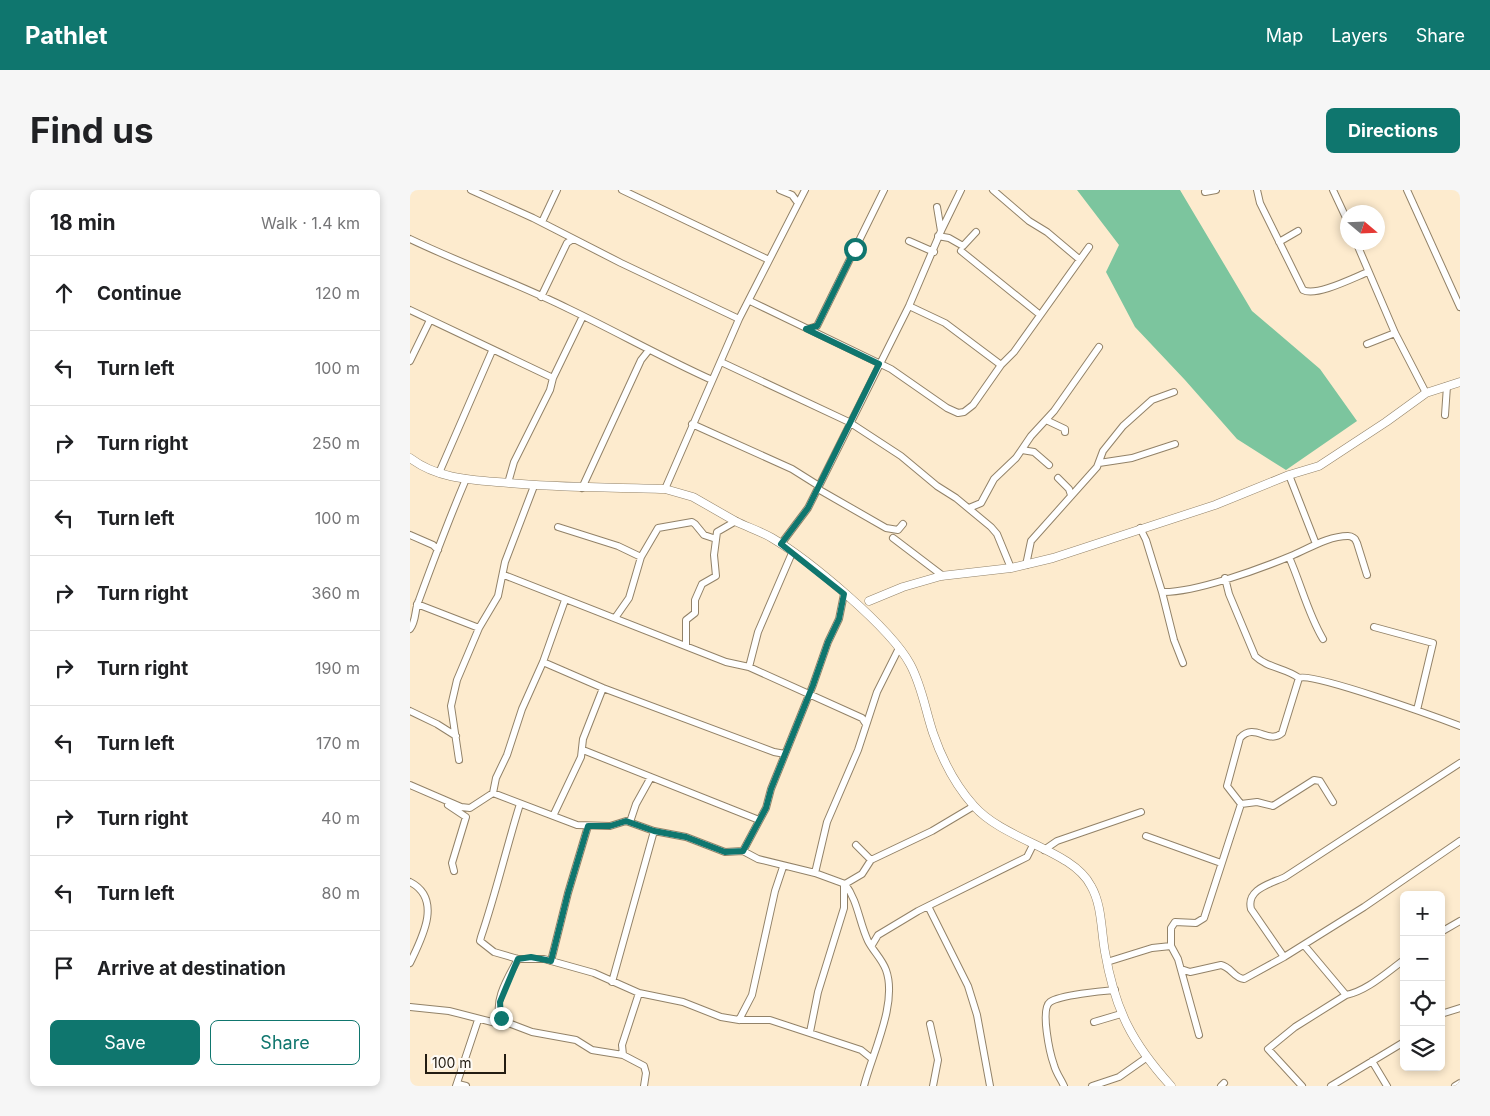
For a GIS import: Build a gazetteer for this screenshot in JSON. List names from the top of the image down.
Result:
{
  "scale_bar": "100 m",
  "north": "right",
  "page": {
    "header": "Pathlet",
    "nav": ["Map", "Layers", "Share"],
    "buttons": [
      "Directions",
      ["Save", "Share"]
    ],
    "title": "Find us",
    "heading": ["18 min", "Walk · 1.4 km"],
    "list": [
      ["Continue", "120 m"],
      ["Turn left", "100 m"],
      ["Turn right", "250 m"],
      ["Turn left", "100 m"],
      ["Turn right", "360 m"],
      ["Turn right", "190 m"],
      ["Turn left", "170 m"],
      ["Turn right", "40 m"],
      ["Turn left", "80 m"],
      "Arrive at destination"
    ],
    "map_buttons": ["+", "−"],
    "scale": "100 m"
  }
}
